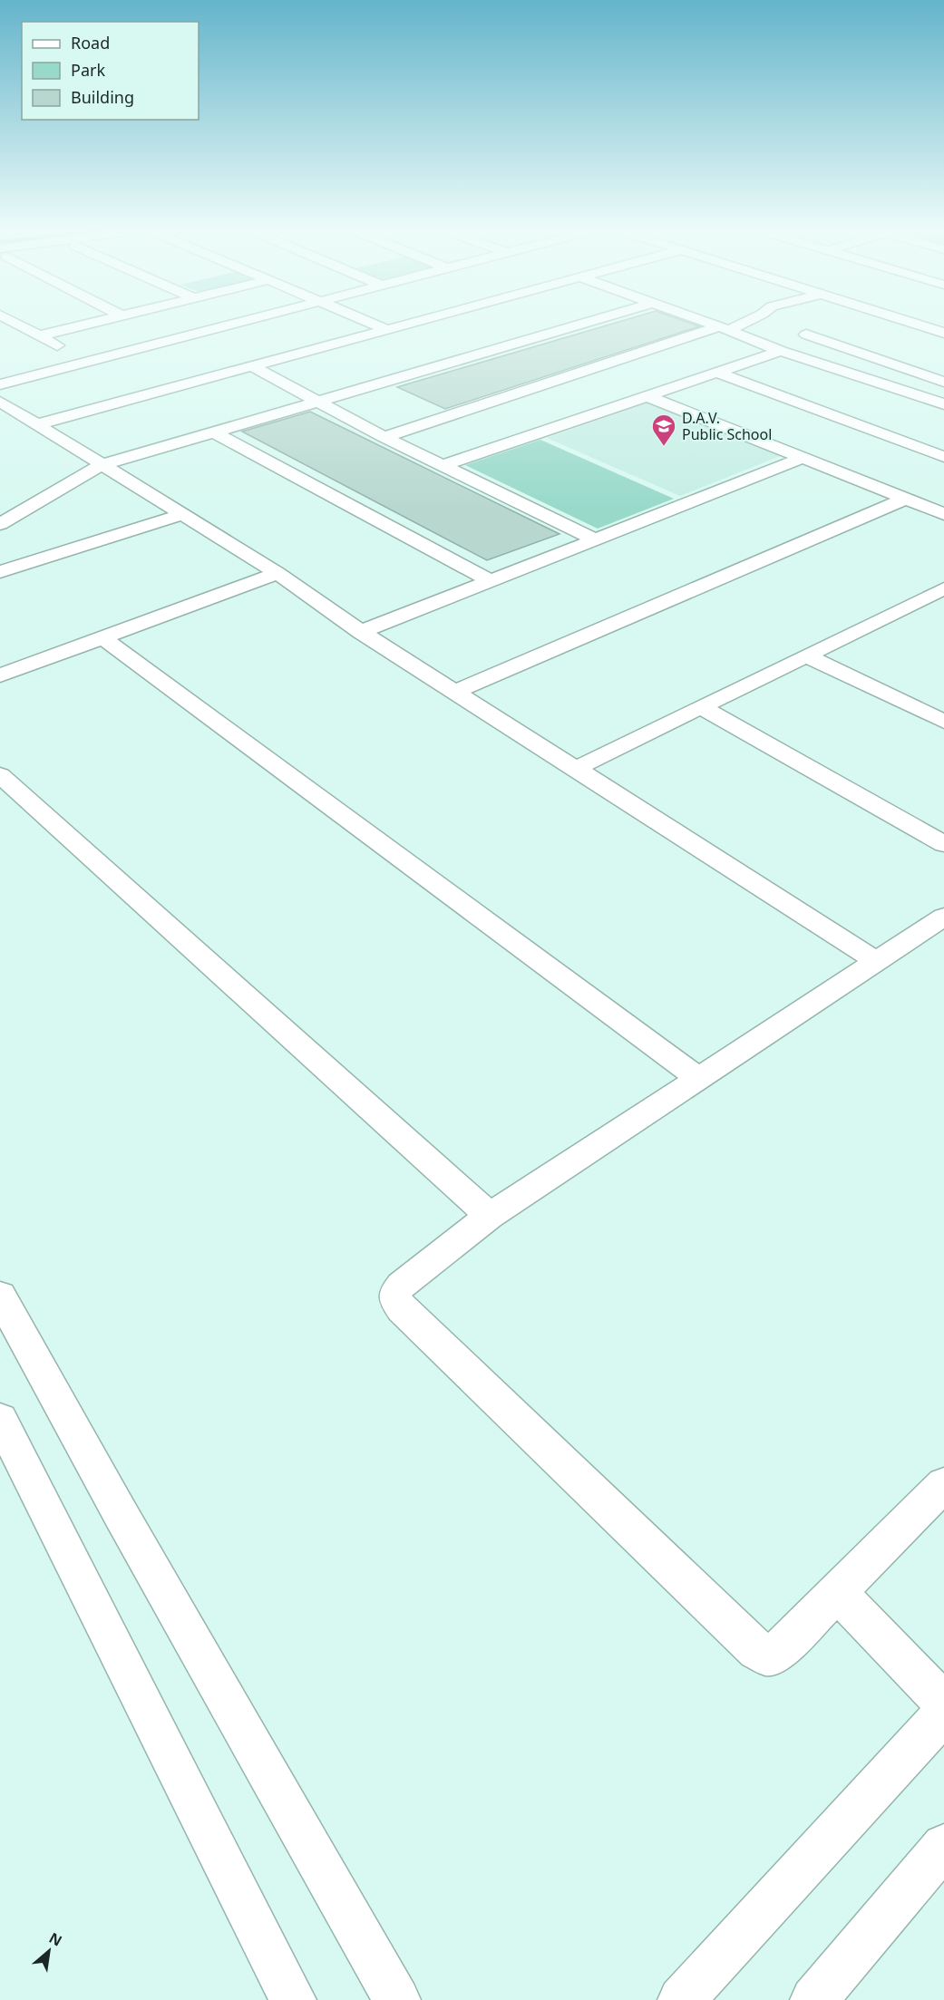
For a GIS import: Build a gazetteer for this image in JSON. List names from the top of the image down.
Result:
{
  "places": {
    "school or university": ["D.A.V. Public School"]
  },
  "legend": ["Road", "Park", "Building"],
  "north": "top right"
}
